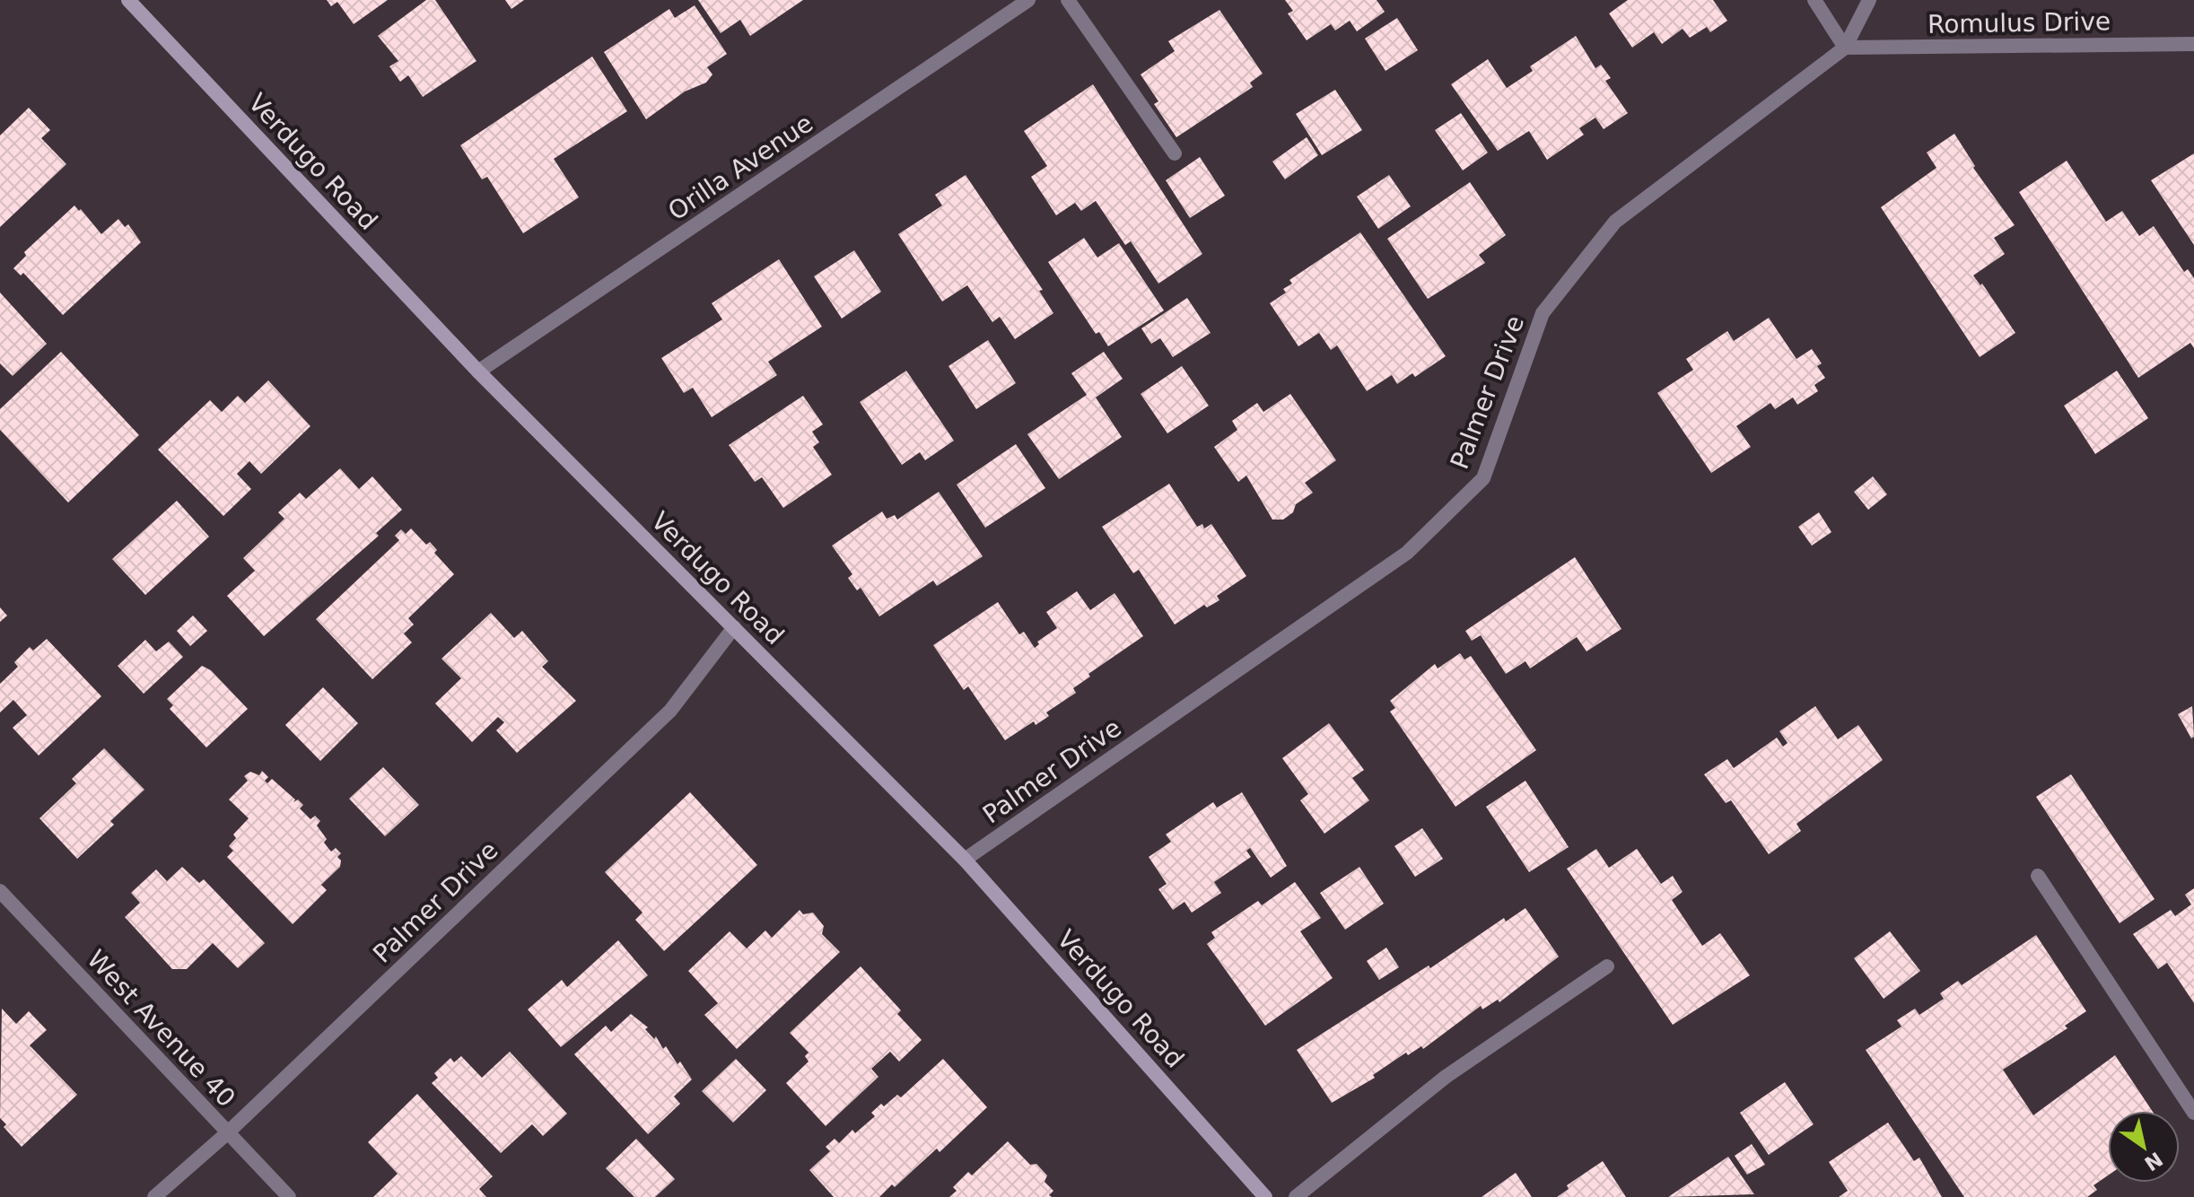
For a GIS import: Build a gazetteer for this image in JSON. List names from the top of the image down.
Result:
{
  "streets": {
    "main road": ["Verdugo Road"],
    "street": [
      "Romulus Drive",
      "Orilla Avenue",
      "Palmer Drive",
      "West Avenue 40"
    ]
  },
  "crossings": [
    ["Romulus Drive", "Palmer Drive"],
    ["Verdugo Road", "Orilla Avenue"],
    ["Verdugo Road", "Palmer Drive"],
    ["Palmer Drive", "West Avenue 40"]
  ],
  "north": "bottom right"
}
